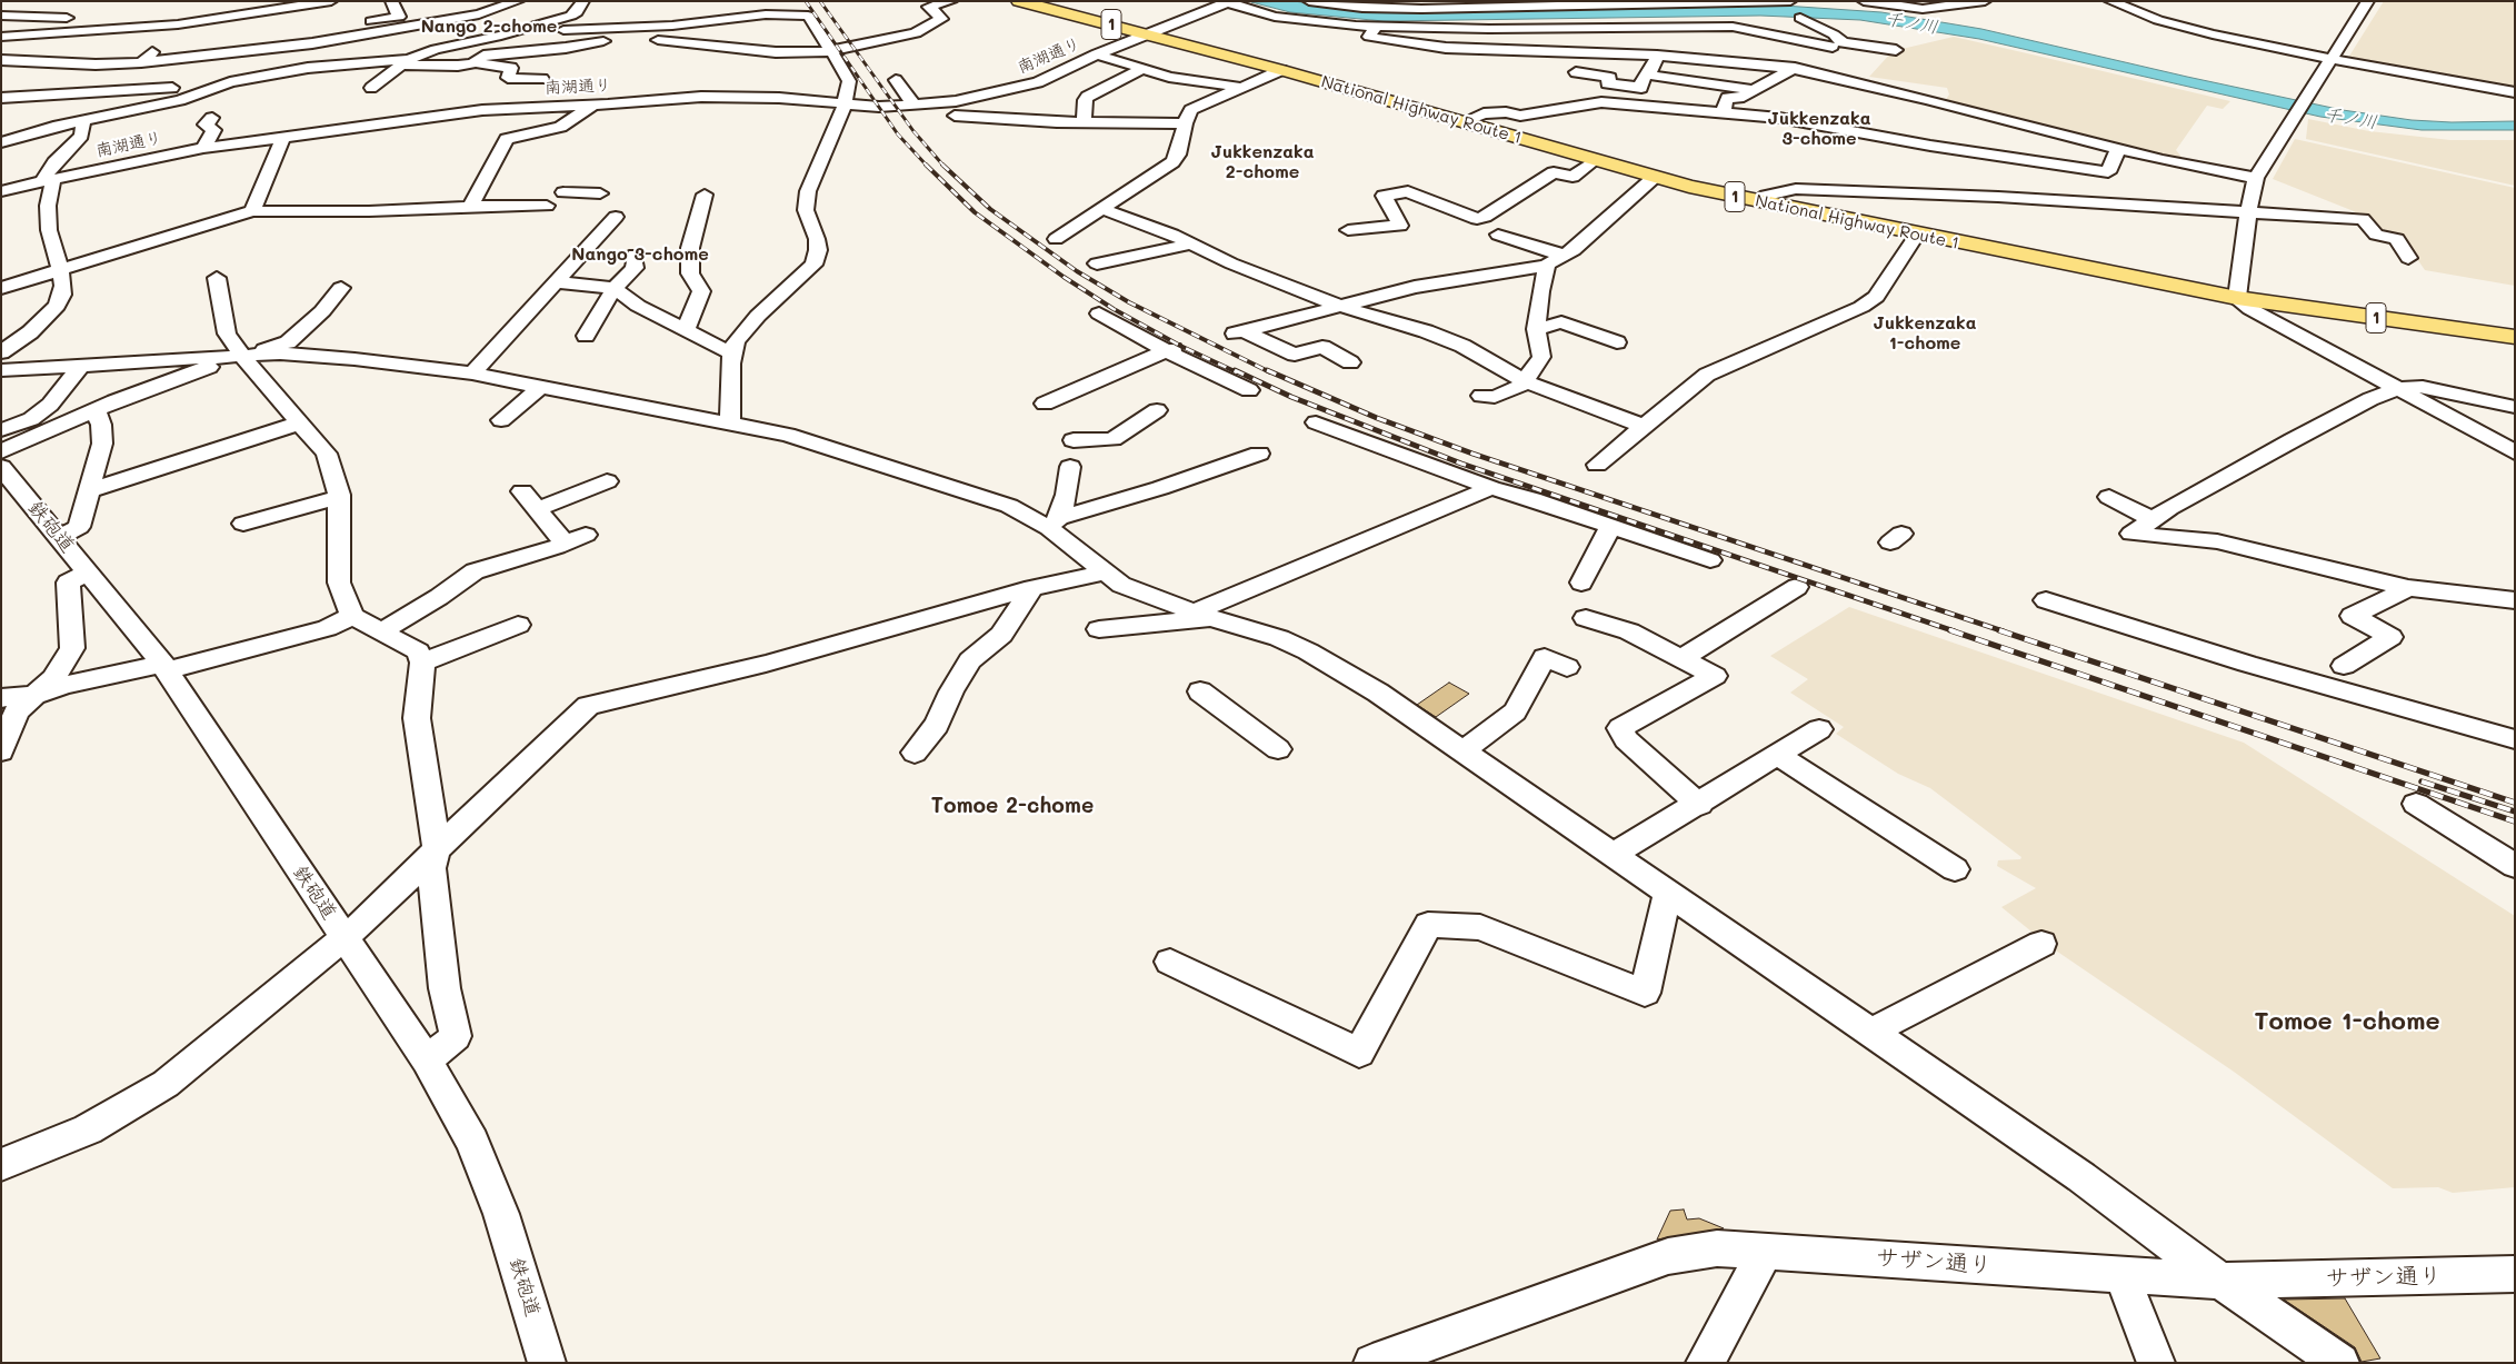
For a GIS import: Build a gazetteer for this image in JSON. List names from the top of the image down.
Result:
{
  "streets": {
    "highway": ["1", "National Highway Route 1"],
    "street": ["南湖通り", "鉄砲道", "サザン通り"]
  },
  "crossings": [
    ["南湖通り", "National Highway Route 1"]
  ],
  "districts": [
    "Nango 2-chome",
    "Jukkenzaka 3-chome",
    "Jukkenzaka 2-chome",
    "Nango 3-chome",
    "Jukkenzaka 1-chome",
    "Tomoe 2-chome",
    "Tomoe 1-chome"
  ],
  "water": ["千ノ川"]
}
